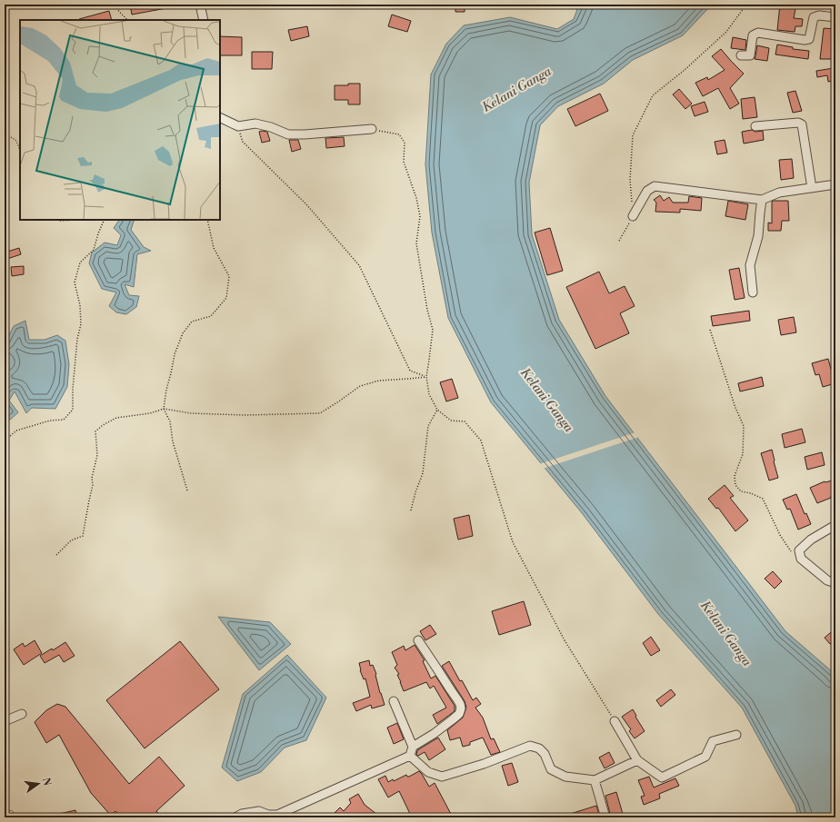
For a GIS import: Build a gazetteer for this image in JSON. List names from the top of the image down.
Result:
{
  "water": ["Kelani Ganga"],
  "north": "right"
}
